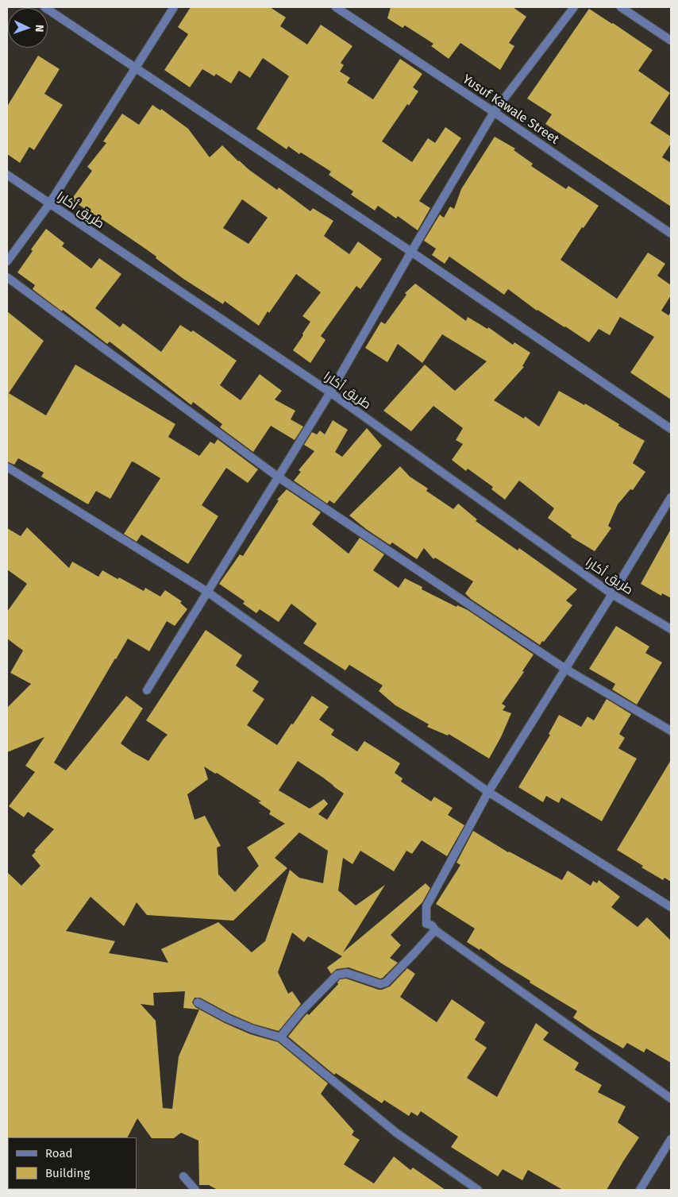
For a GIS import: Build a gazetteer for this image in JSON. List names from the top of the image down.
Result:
{
  "streets": {
    "street": ["Yusuf Kawale Street", "طريق أكارا"]
  },
  "legend": ["Road", "Building"],
  "north": "right"
}
